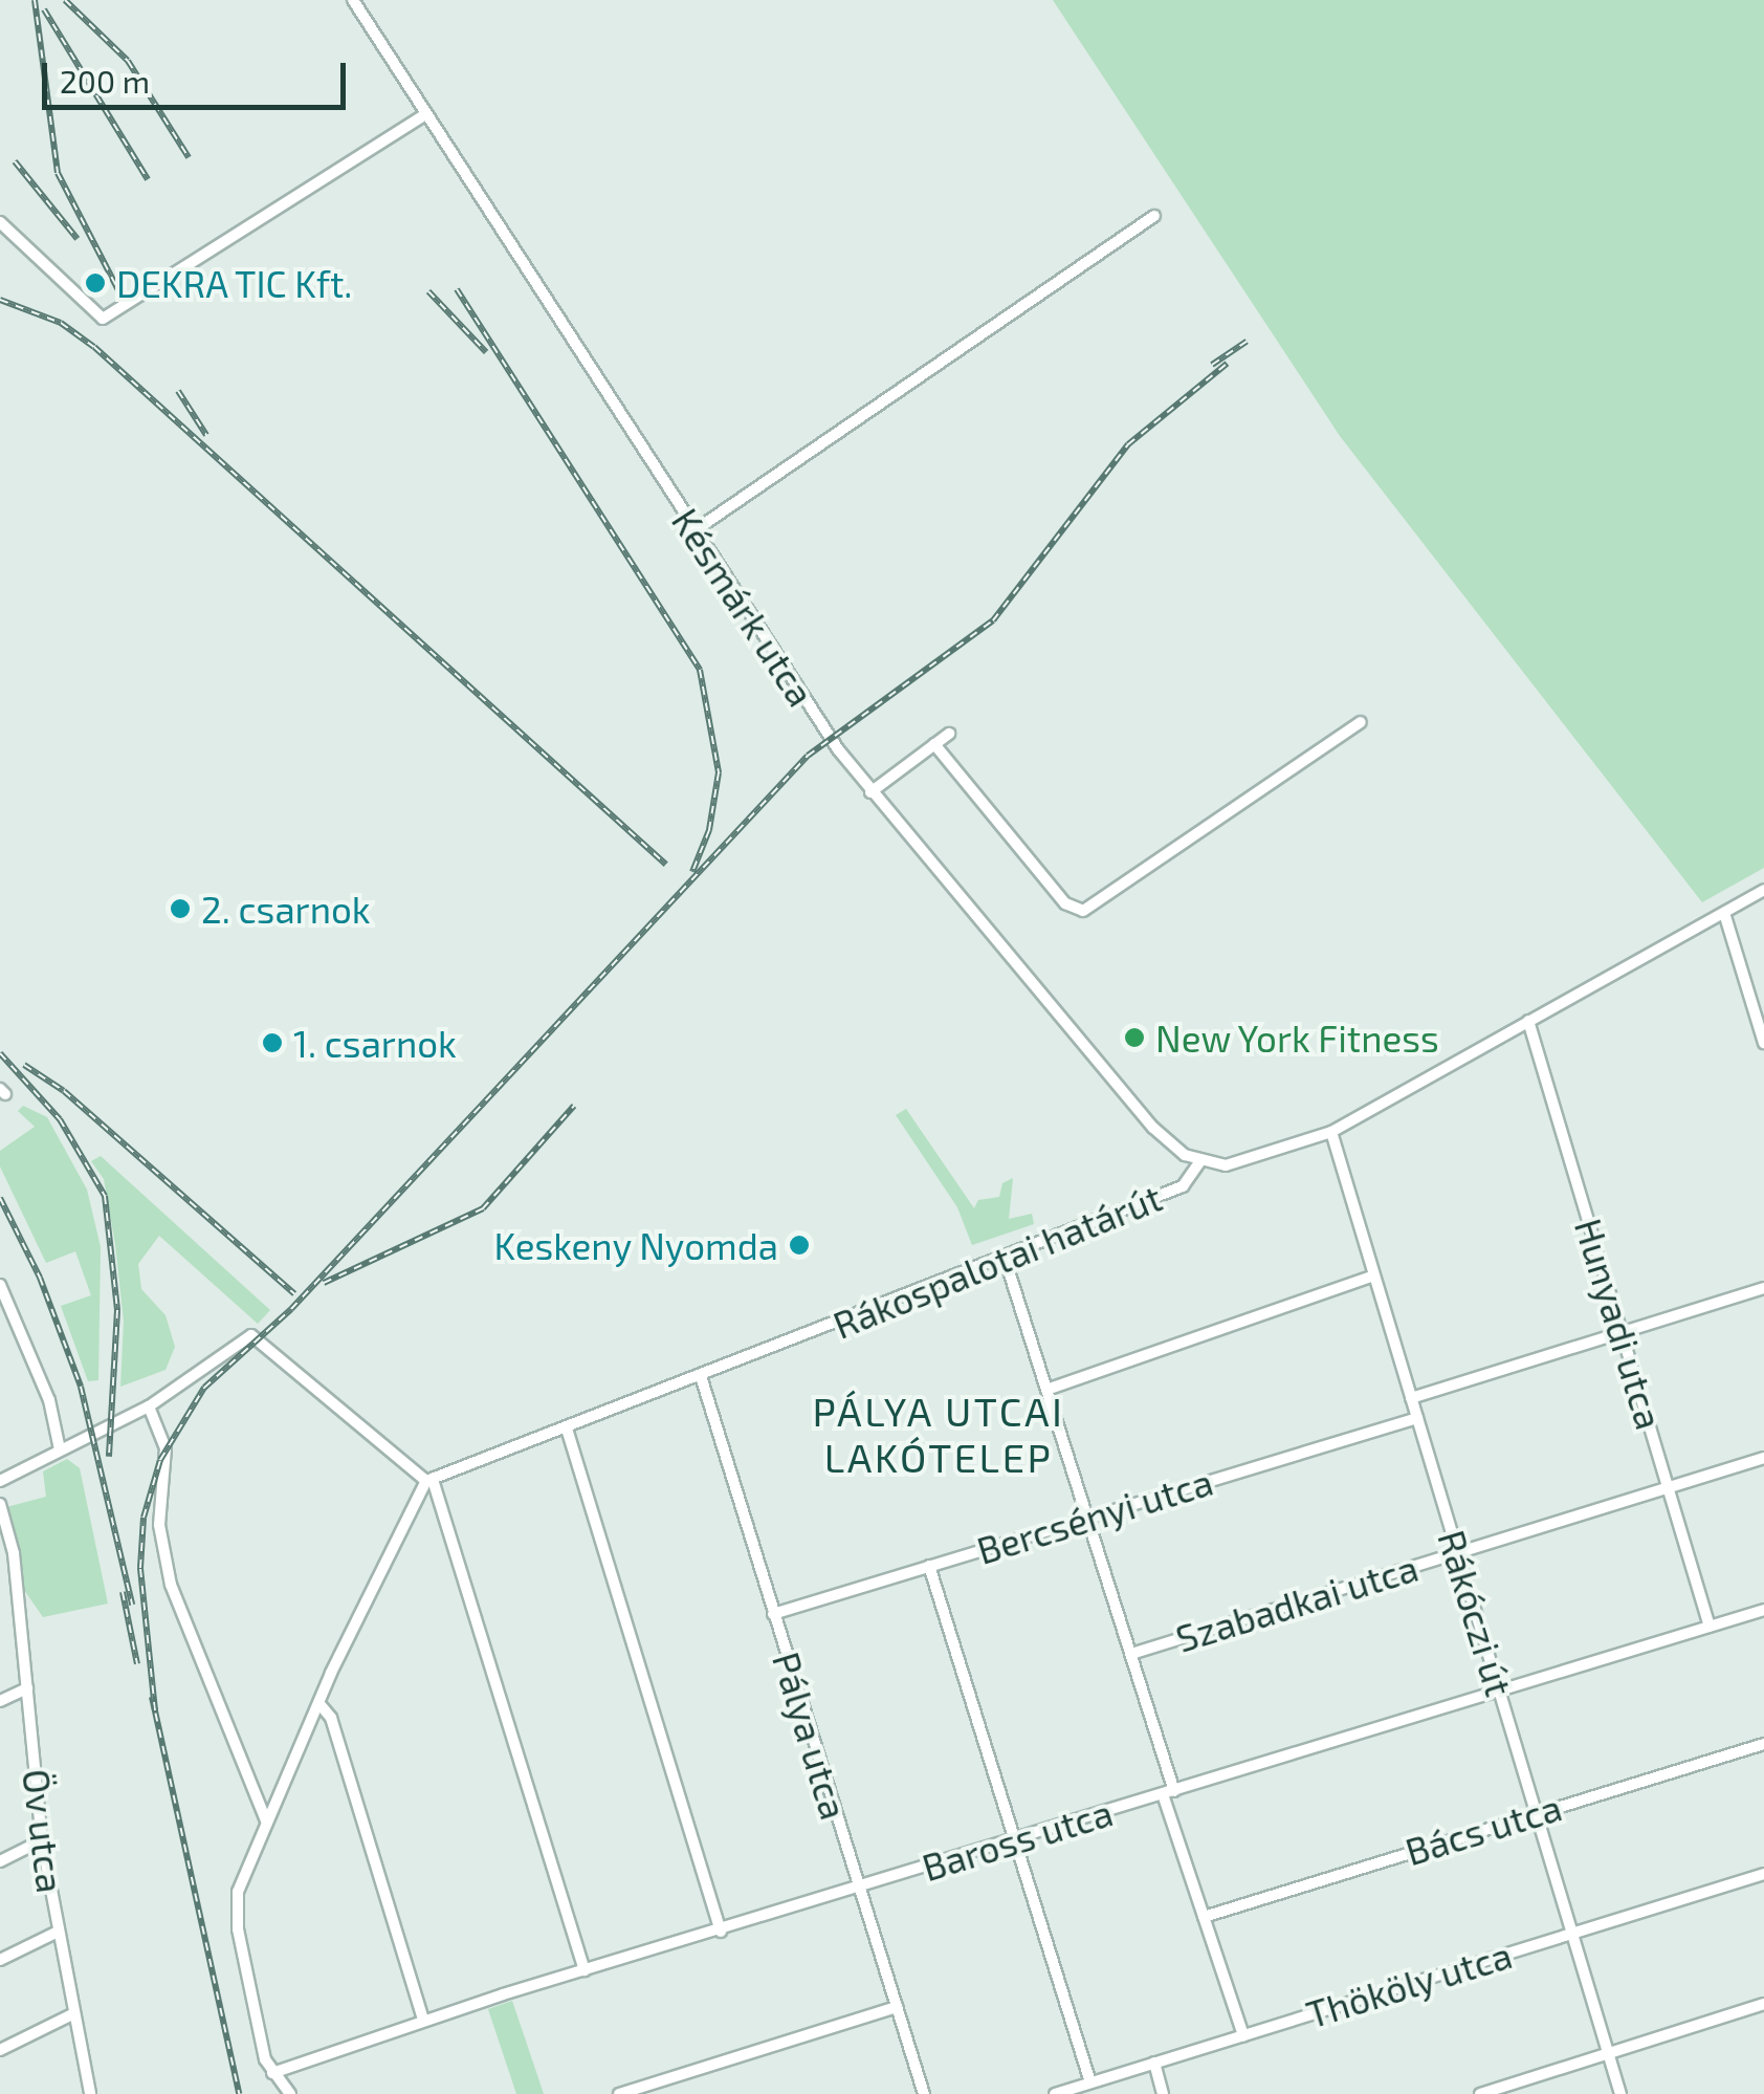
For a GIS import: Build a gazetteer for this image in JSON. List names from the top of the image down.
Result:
{
  "streets": {
    "street": [
      "Késmárk utca",
      "Rákospalotai határút",
      "Hunyadi utca",
      "Bercsényi utca",
      "Szabadkai utca",
      "Rákóczi út",
      "Pálya utca",
      "Bács utca",
      "Öv utca",
      "Baross utca",
      "Thököly utca"
    ]
  },
  "crossings": [
    ["Késmárk utca", "Rákospalotai határút"],
    ["Rákospalotai határút", "Hunyadi utca"],
    ["Rákospalotai határút", "Rákóczi út"],
    ["Rákospalotai határút", "Pálya utca"],
    ["Hunyadi utca", "Szabadkai utca"],
    ["Hunyadi utca", "Baross utca"],
    ["Bercsényi utca", "Rákóczi út"],
    ["Bercsényi utca", "Pálya utca"],
    ["Szabadkai utca", "Rákóczi út"],
    ["Rákóczi út", "Bács utca"],
    ["Rákóczi út", "Baross utca"],
    ["Rákóczi út", "Thököly utca"],
    ["Pálya utca", "Baross utca"]
  ],
  "districts": ["PÁLYA UTCAI LAKÓTELEP"],
  "places": [
    "DEKRA TIC Kft.",
    "2. csarnok",
    "New York Fitness",
    "1. csarnok",
    "Keskeny Nyomda"
  ],
  "scale_bar": "200 m"
}
